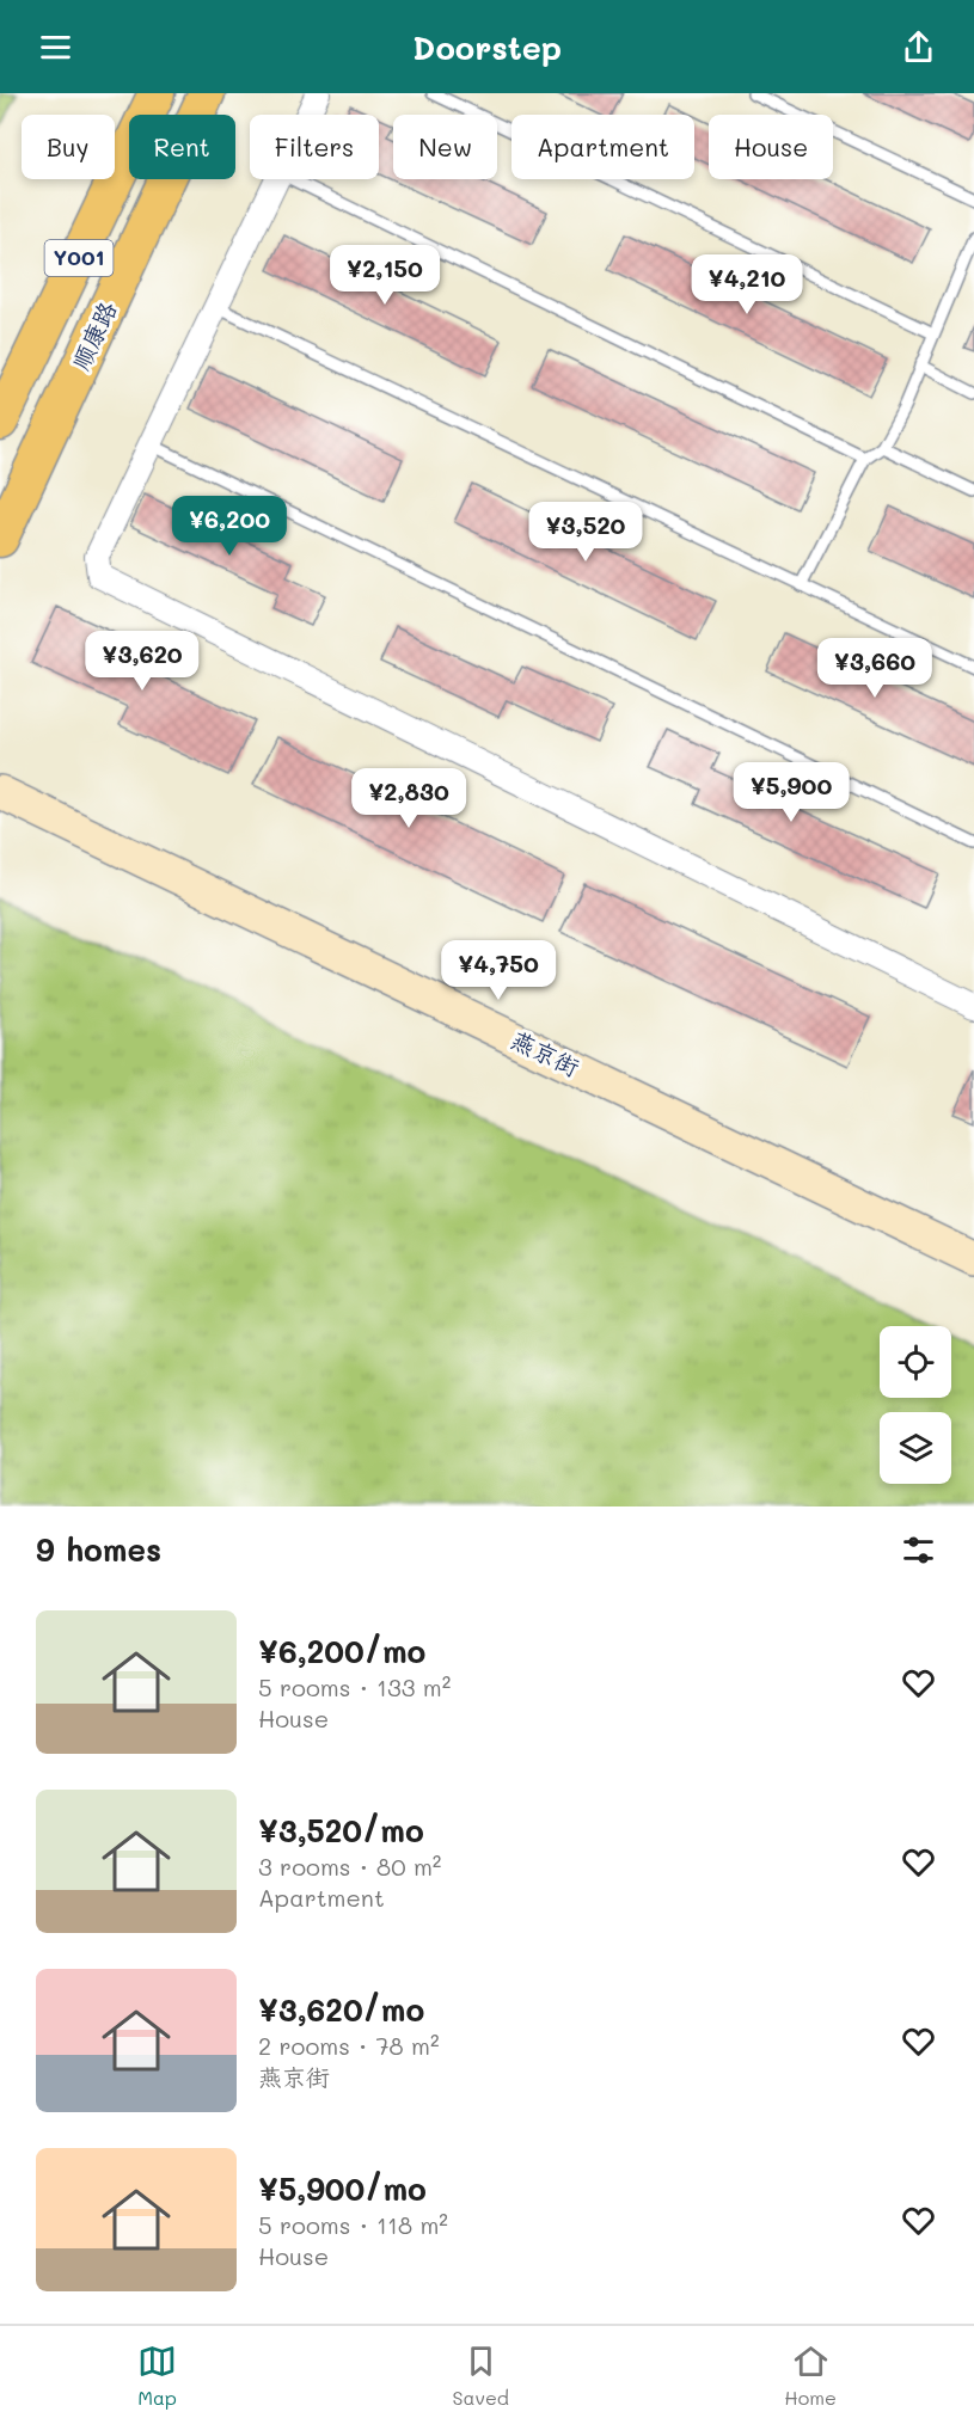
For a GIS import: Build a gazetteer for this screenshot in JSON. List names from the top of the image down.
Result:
{
  "streets": {
    "main road": ["Y001", "顺康路", "燕京街"]
  },
  "page": {
    "header": "Doorstep",
    "chip": [
      "Buy",
      "Rent",
      "Filters",
      "New",
      "Apartment",
      "House"
    ],
    "price": [
      "¥2,150",
      "¥4,210",
      "¥6,200",
      "¥3,520",
      "¥3,620",
      "¥3,660",
      "¥5,900",
      "¥2,830",
      "¥4,750"
    ],
    "heading": "9 homes",
    "list": [
      {
        "name": "¥6,200/mo",
        "note": "5 rooms · 133 m² · House"
      },
      {
        "name": "¥3,520/mo",
        "note": "3 rooms · 80 m² · Apartment"
      },
      {
        "name": "¥3,620/mo",
        "note": "2 rooms · 78 m² · 燕京街"
      },
      {
        "name": "¥5,900/mo",
        "note": "5 rooms · 118 m² · House"
      }
    ],
    "tabs": ["Map", "Saved", "Home"]
  }
}
